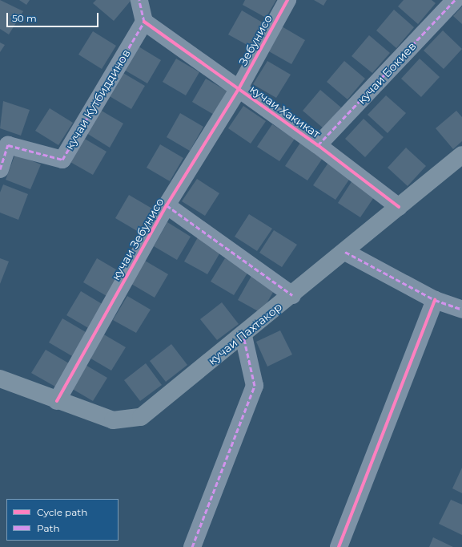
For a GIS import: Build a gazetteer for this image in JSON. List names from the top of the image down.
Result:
{
  "streets": {
    "main road": ["кучаи Пахтакор"],
    "street": [
      "Зебунисо",
      "кучаи Бокиев",
      "кучаи Кутбиддинов",
      "кучаи Хакикат",
      "кучаи Зебунисо"
    ]
  },
  "crossings": [
    ["Зебунисо", "кучаи Хакикат"],
    ["Зебунисо", "кучаи Зебунисо"],
    ["кучаи Бокиев", "кучаи Хакикат"],
    ["кучаи Кутбиддинов", "кучаи Хакикат"],
    ["кучаи Хакикат", "кучаи Зебунисо"],
    ["кучаи Хакикат", "кучаи Пахтакор"],
    ["кучаи Зебунисо", "кучаи Пахтакор"]
  ],
  "legend": ["Cycle path", "Path"],
  "scale_bar": "50 m"
}
